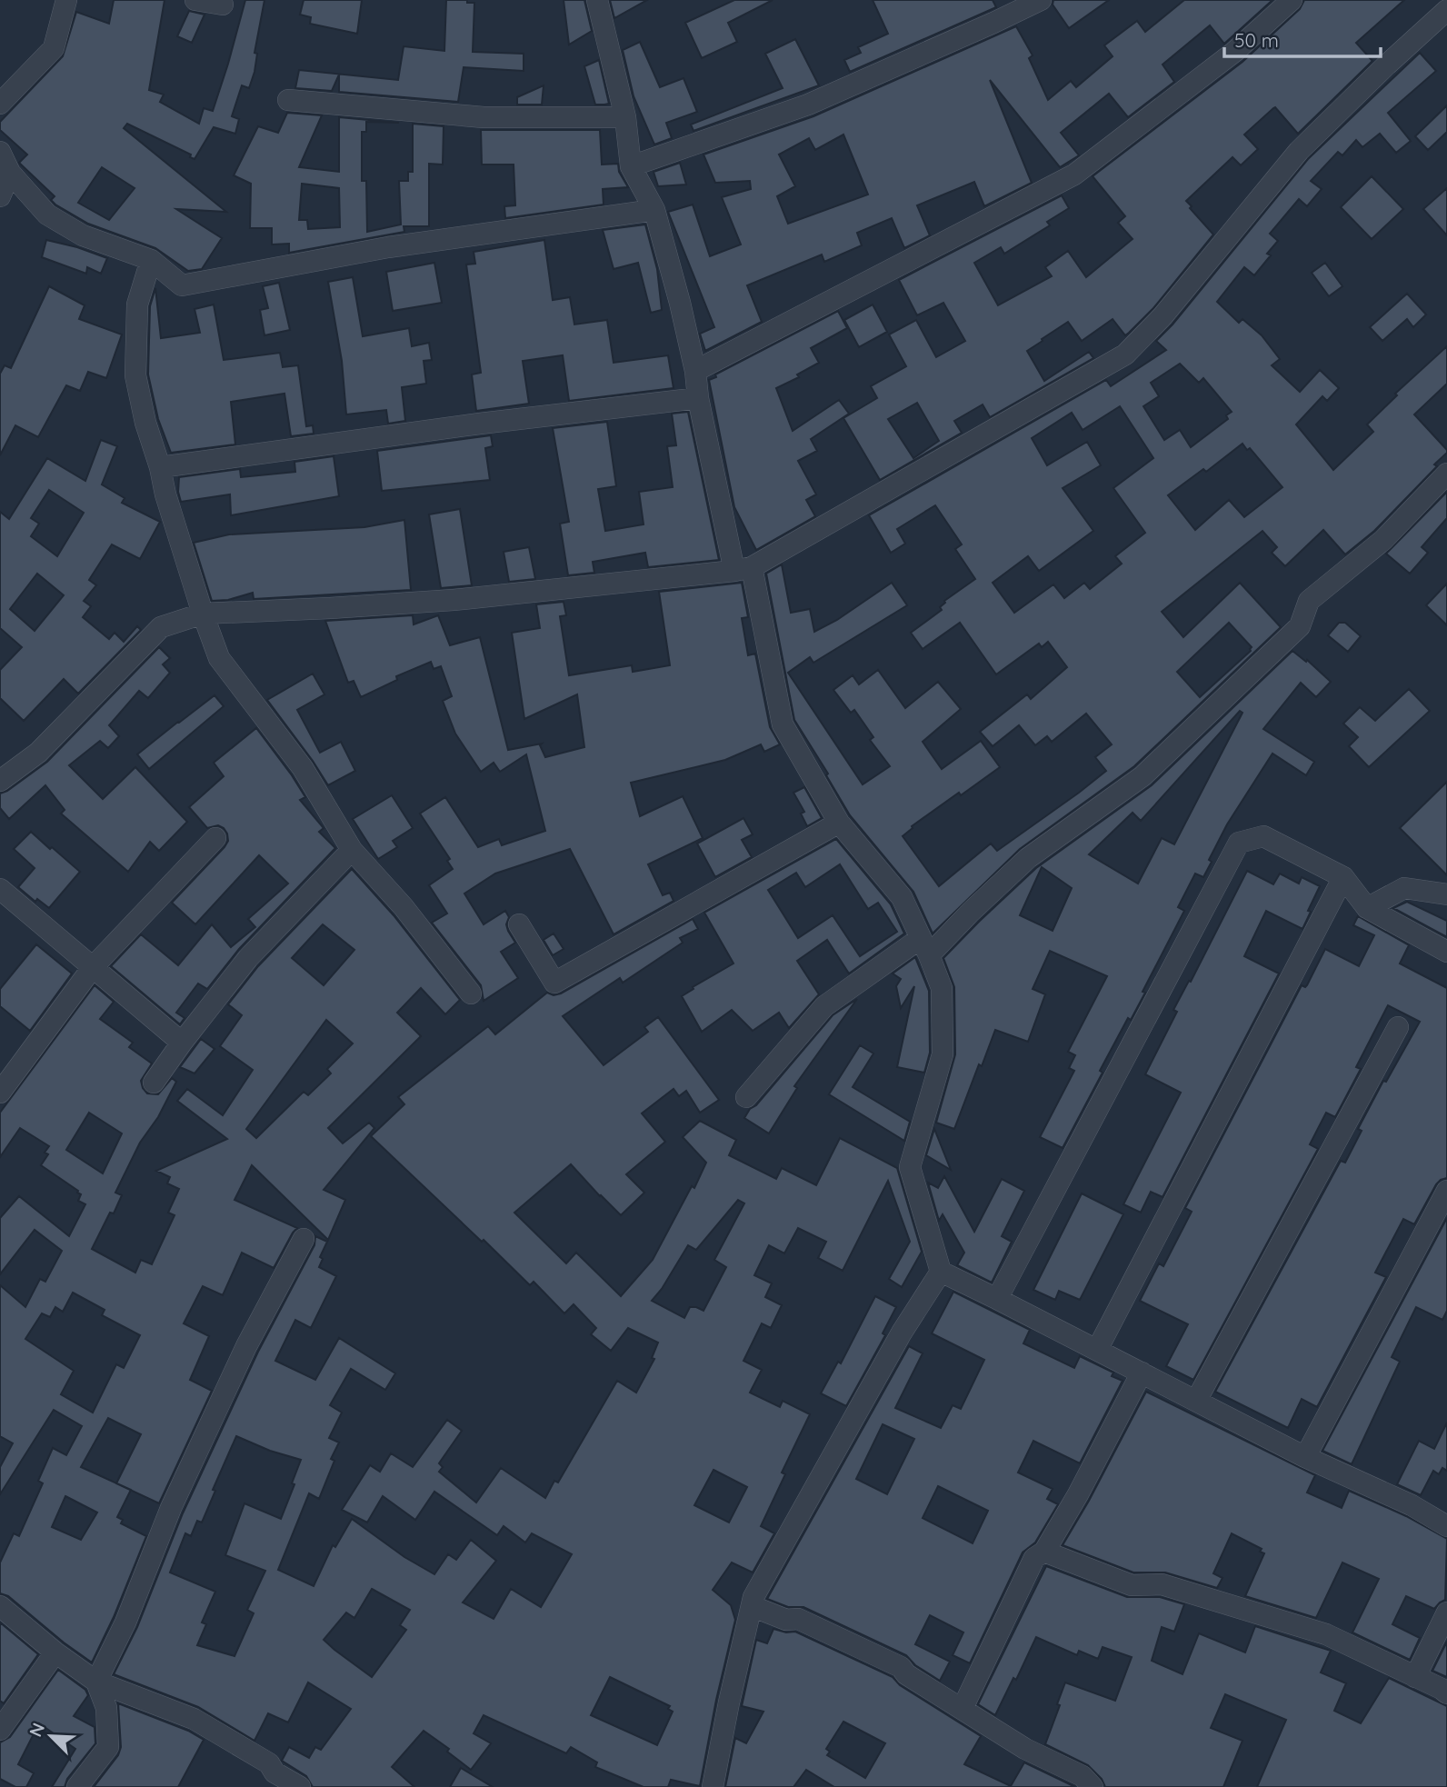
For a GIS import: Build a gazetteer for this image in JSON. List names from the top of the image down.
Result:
{
  "scale_bar": "50 m",
  "north": "top left"
}
